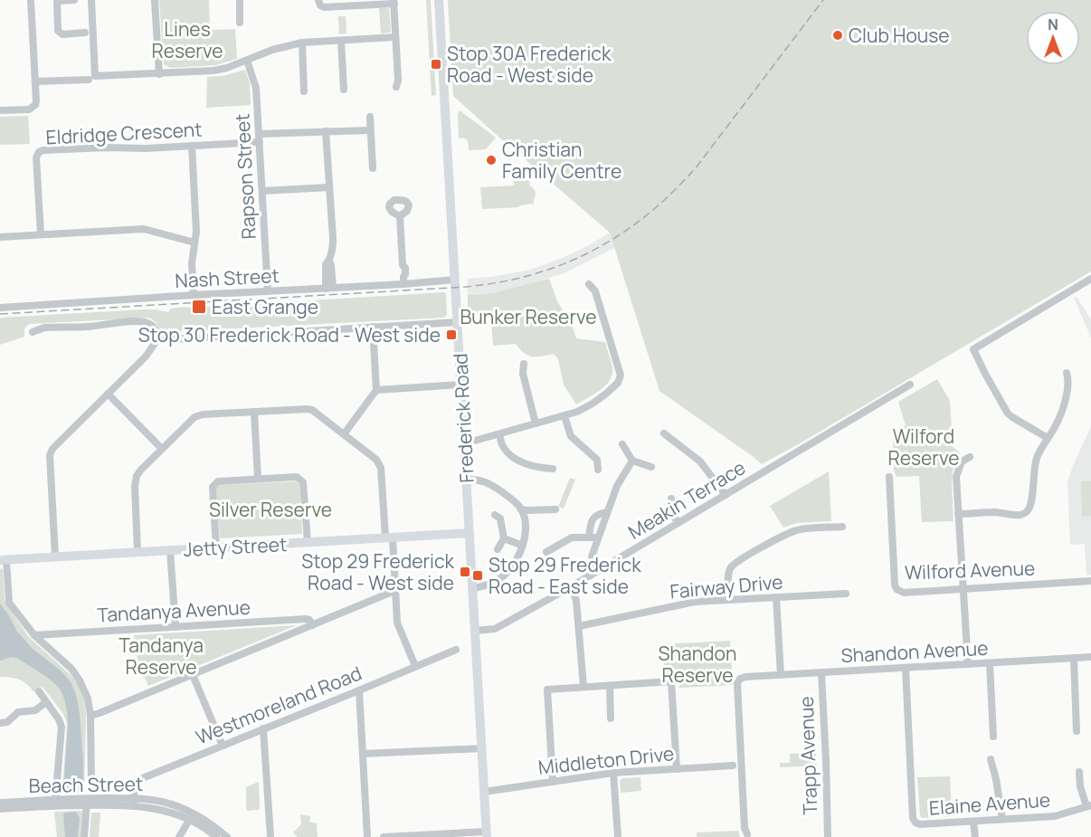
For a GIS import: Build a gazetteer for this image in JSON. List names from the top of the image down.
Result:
{
  "streets": {
    "main road": ["Frederick Road", "Jetty Street"],
    "street": [
      "Eldridge Crescent",
      "Rapson Street",
      "Nash Street",
      "Meakin Terrace",
      "Wilford Avenue",
      "Fairway Drive",
      "Tandanya Avenue",
      "Shandon Avenue",
      "Westmoreland Road",
      "Trapp Avenue",
      "Middleton Drive",
      "Beach Street",
      "Elaine Avenue"
    ]
  },
  "crossings": [
    ["Eldridge Crescent", "Rapson Street"],
    ["Rapson Street", "Nash Street"],
    ["Nash Street", "Frederick Road"],
    ["Frederick Road", "Meakin Terrace"],
    ["Frederick Road", "Jetty Street"],
    ["Frederick Road", "Middleton Drive"],
    ["Shandon Avenue", "Trapp Avenue"],
    ["Shandon Avenue", "Elaine Avenue"],
    ["Westmoreland Road", "Beach Street"]
  ],
  "parks": [
    "Lines Reserve",
    "Bunker Reserve",
    "Wilford Reserve",
    "Silver Reserve",
    "Tandanya Reserve",
    "Shandon Reserve"
  ],
  "places": {
    "other": ["Club House", "Christian Family Centre"],
    "transit": [
      "Stop 30A Frederick Road - West side",
      "East Grange",
      "Stop 30 Frederick Road - West side",
      "Stop 29 Frederick Road - West side",
      "Stop 29 Frederick Road - East side"
    ]
  },
  "north": "top"
}
